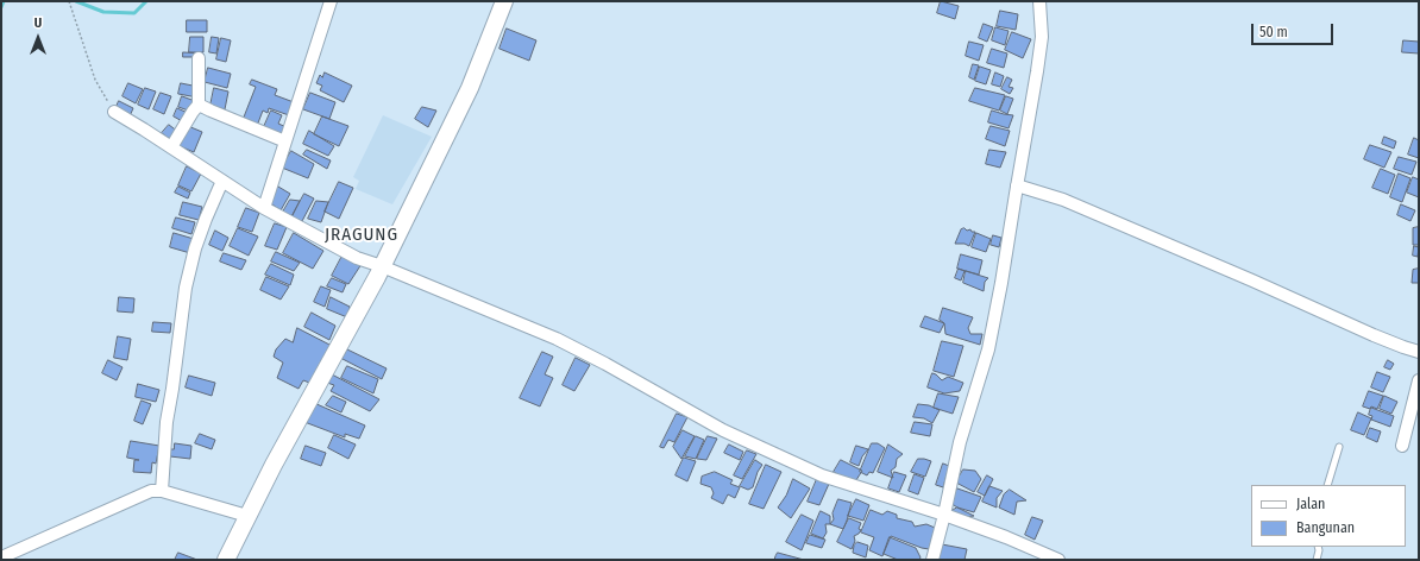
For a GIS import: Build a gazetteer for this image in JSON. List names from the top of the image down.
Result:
{
  "districts": ["JRAGUNG"],
  "legend": ["Jalan", "Bangunan"],
  "scale_bar": "50 m",
  "north": "top"
}
